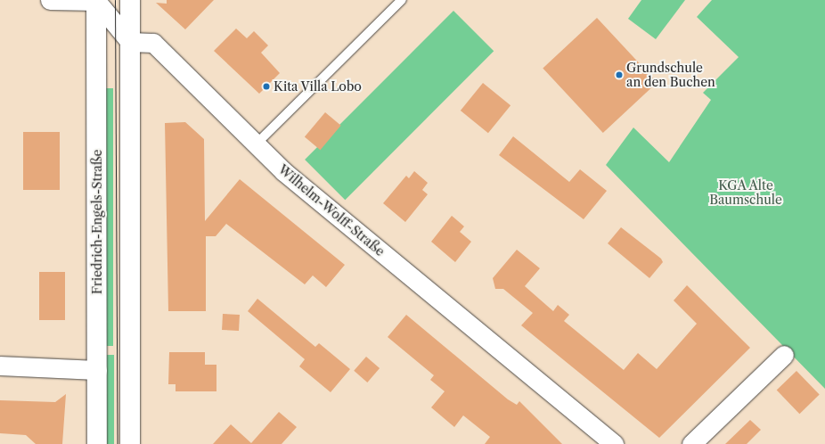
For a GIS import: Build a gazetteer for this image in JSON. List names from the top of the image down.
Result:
{
  "streets": {
    "main road": ["Friedrich-Engels-Straße"],
    "street": ["Wilhelm-Wolff-Straße"]
  },
  "parks": ["KGA Alte Baumschule"],
  "places": ["Grundschule an den Buchen", "Kita Villa Lobo"]
}
